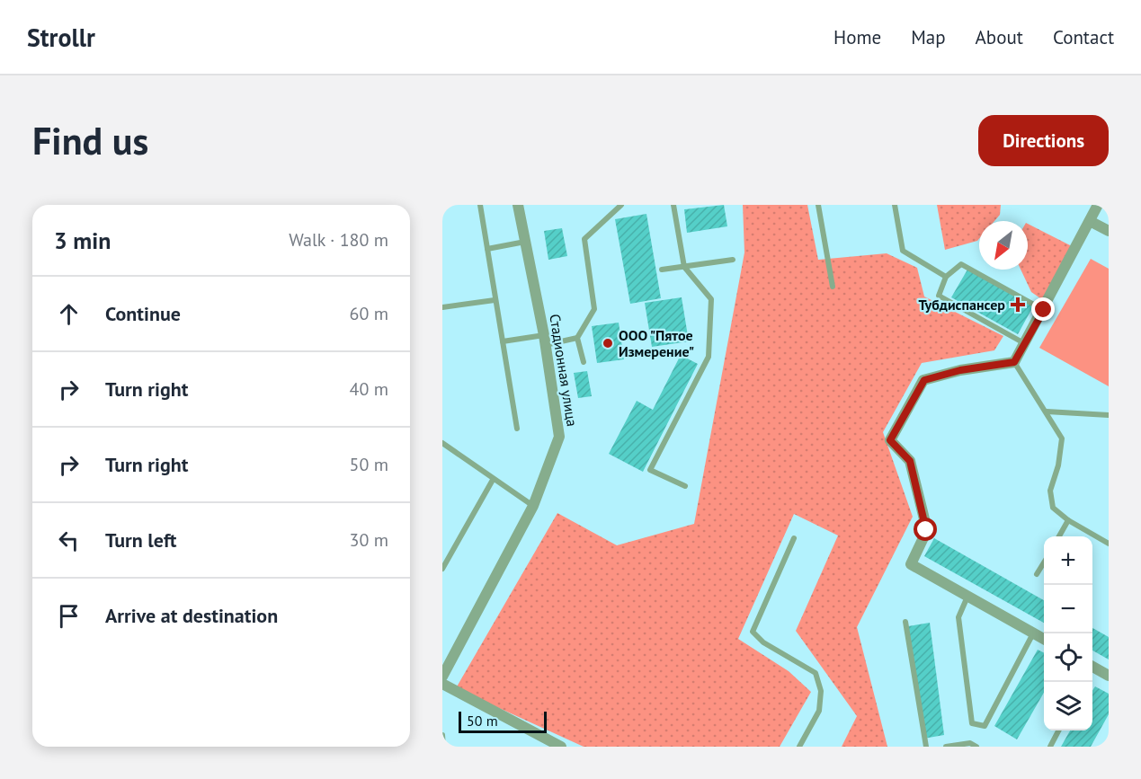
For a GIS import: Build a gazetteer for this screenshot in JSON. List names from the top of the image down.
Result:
{
  "streets": {
    "street": ["Стадионная улица"]
  },
  "places": {
    "health": ["Тубдиспансер"],
    "other": ["ООО \"Пятое Измерение\""]
  },
  "scale_bar": "50 m",
  "north": "bottom left",
  "page": {
    "header": "Strollr",
    "nav": [
      "Home",
      "Map",
      "About",
      "Contact"
    ],
    "buttons": "Directions",
    "title": "Find us",
    "heading": ["3 min", "Walk · 180 m"],
    "list": [
      ["Continue", "60 m"],
      ["Turn right", "40 m"],
      ["Turn right", "50 m"],
      ["Turn left", "30 m"],
      "Arrive at destination"
    ],
    "map_buttons": ["+", "−"],
    "scale": "50 m"
  }
}
